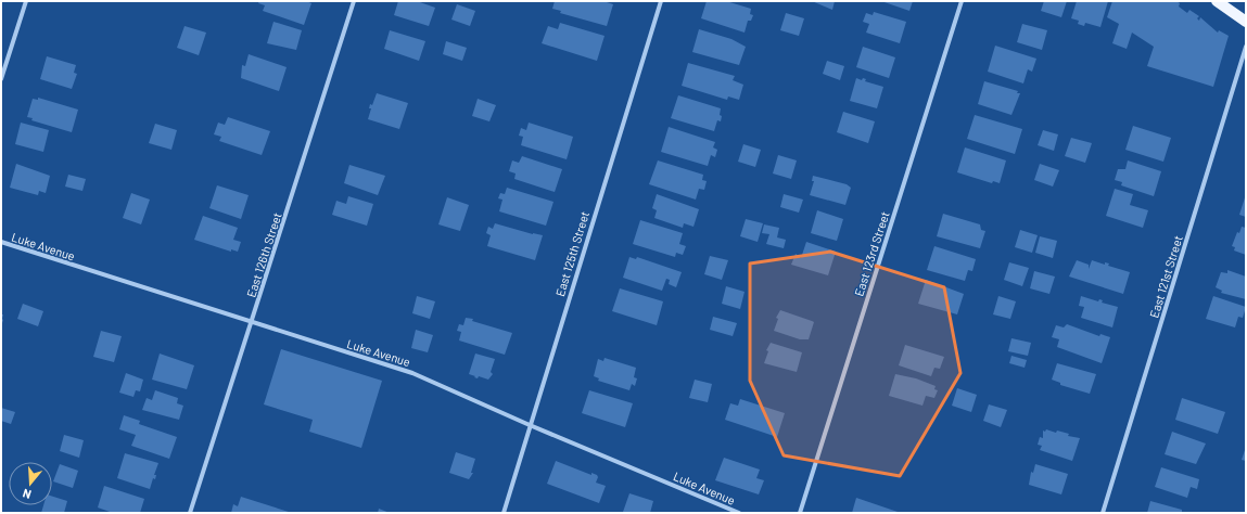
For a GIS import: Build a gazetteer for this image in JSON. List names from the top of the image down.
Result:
{
  "streets": {
    "street": [
      "Luke Avenue",
      "East 125th Street",
      "East 123rd Street",
      "East 126th Street",
      "East 121st Street"
    ]
  },
  "crossings": [
    ["Luke Avenue", "East 125th Street"],
    ["Luke Avenue", "East 126th Street"]
  ],
  "north": "bottom"
}
